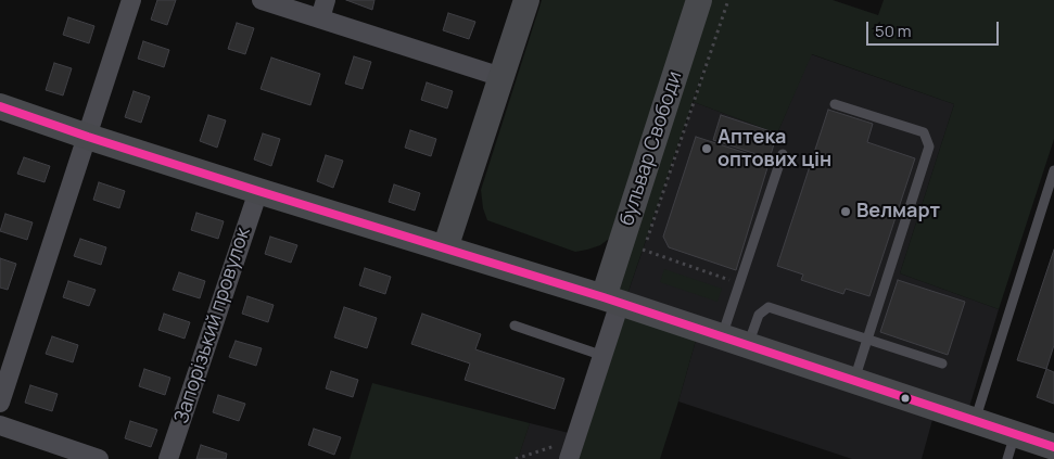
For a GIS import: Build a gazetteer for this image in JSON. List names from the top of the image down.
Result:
{
  "streets": {
    "street": ["бульвар Свободи", "Запорізький провулок"]
  },
  "places": ["Аптека оптових цін", "Велмарт"],
  "scale_bar": "50 m"
}
